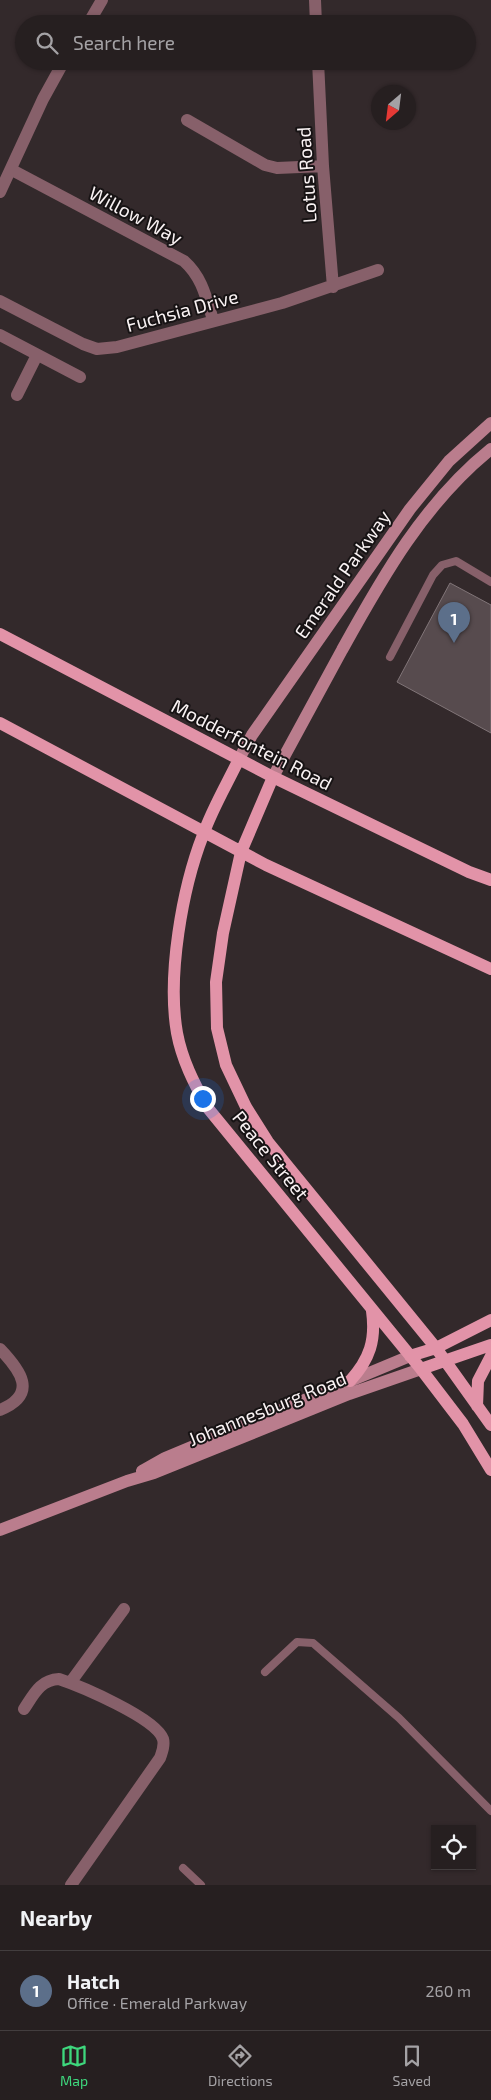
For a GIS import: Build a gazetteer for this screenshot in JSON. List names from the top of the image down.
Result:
{
  "streets": {
    "main road": ["Modderfontein Road", "Peace Street"],
    "street": [
      "Lotus Road",
      "Willow Way",
      "Fuchsia Drive",
      "Emerald Parkway",
      "Johannesburg Road"
    ]
  },
  "crossings": [
    ["Lotus Road", "Fuchsia Drive"],
    ["Willow Way", "Fuchsia Drive"],
    ["Emerald Parkway", "Modderfontein Road"],
    ["Emerald Parkway", "Peace Street"],
    ["Modderfontein Road", "Peace Street"],
    ["Peace Street", "Johannesburg Road"]
  ],
  "north": "bottom left",
  "page": {
    "search": "Search here",
    "pins": "1",
    "heading": "Nearby",
    "list": [
      {
        "mark": "1",
        "name": "Hatch",
        "note": "Office · Emerald Parkway",
        "value": "260 m"
      }
    ],
    "nav": ["Map", "Directions", "Saved"]
  }
}
